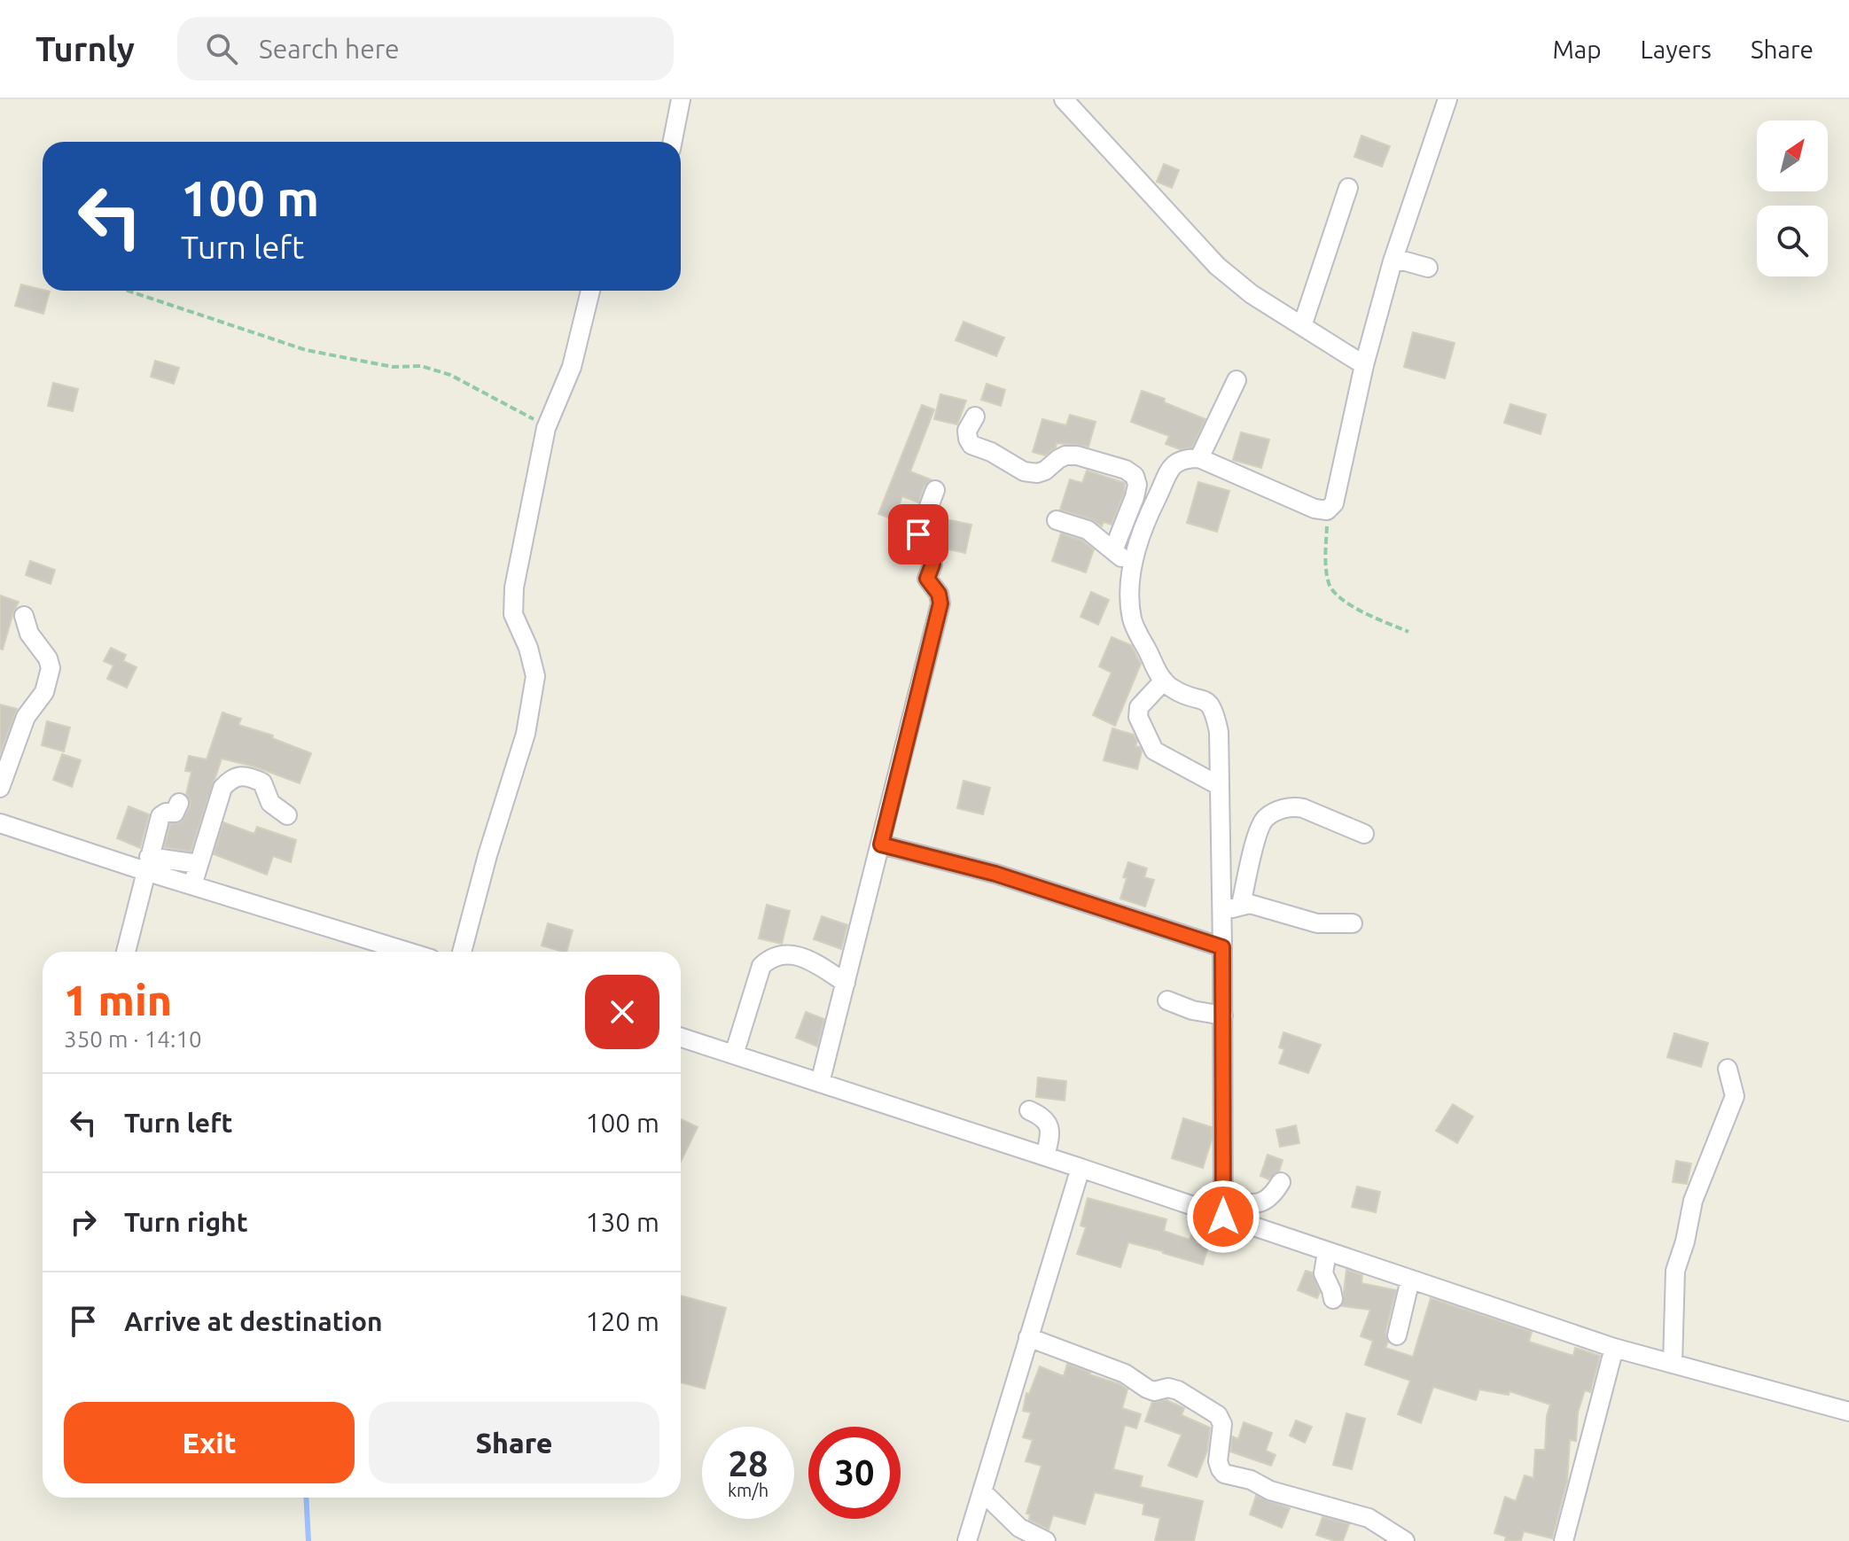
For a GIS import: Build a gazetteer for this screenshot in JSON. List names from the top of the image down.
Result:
{
  "north": "top right",
  "page": {
    "header": "Turnly",
    "search": "Search here",
    "nav": ["Map", "Layers", "Share"],
    "turn": ["100 m", "Turn left"],
    "heading": ["1 min", "350 m · 14:10"],
    "list": [
      {
        "name": "Turn left",
        "value": "100 m"
      },
      {
        "name": "Turn right",
        "value": "130 m"
      },
      {
        "name": "Arrive at destination",
        "value": "120 m"
      }
    ],
    "buttons": ["Exit", "Share"],
    "speed": "28 km/h",
    "limit": "30"
  }
}
